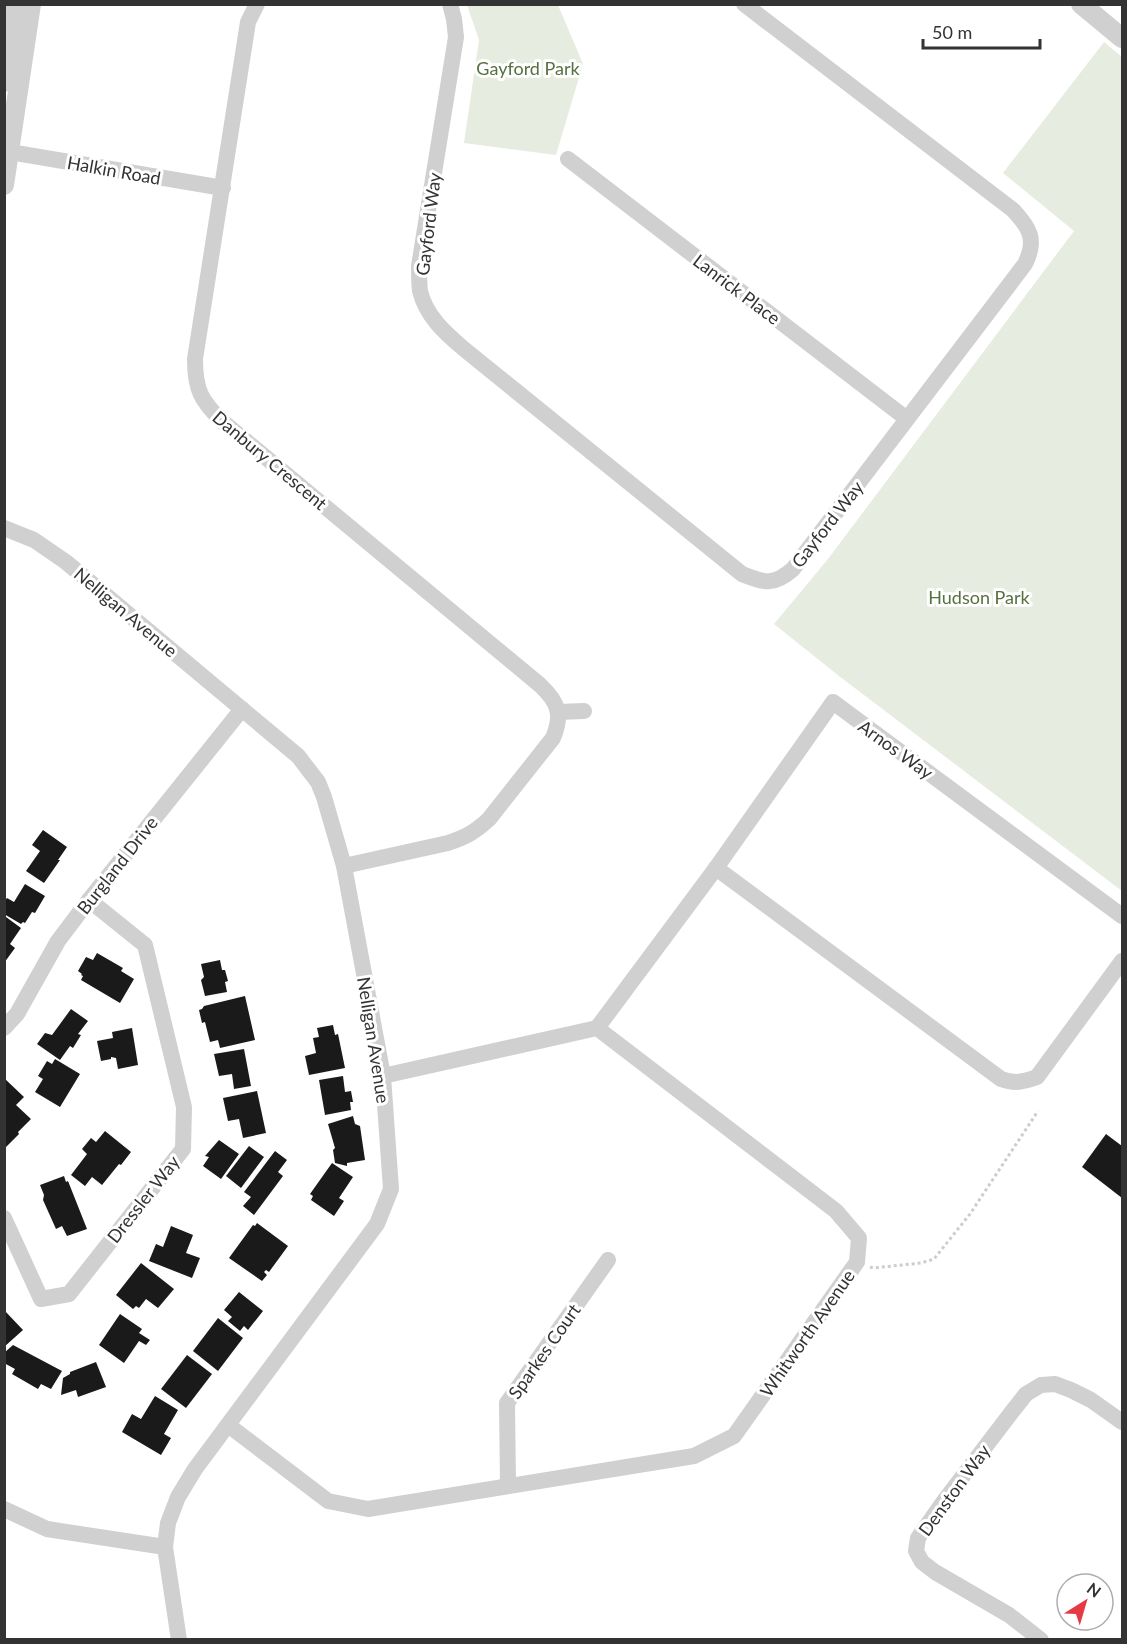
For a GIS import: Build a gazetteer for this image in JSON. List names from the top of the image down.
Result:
{
  "streets": {
    "street": [
      "Halkin Road",
      "Gayford Way",
      "Lanrick Place",
      "Danbury Crescent",
      "Nelligan Avenue",
      "Arnos Way",
      "Burgland Drive",
      "Dressler Way",
      "Whitworth Avenue",
      "Sparkes Court",
      "Denston Way"
    ]
  },
  "crossings": [
    ["Halkin Road", "Danbury Crescent"],
    ["Gayford Way", "Lanrick Place"],
    ["Nelligan Avenue", "Burgland Drive"],
    ["Nelligan Avenue", "Whitworth Avenue"],
    ["Arnos Way", "Whitworth Avenue"],
    ["Burgland Drive", "Dressler Way"],
    ["Whitworth Avenue", "Sparkes Court"]
  ],
  "parks": ["Gayford Park", "Hudson Park"],
  "scale_bar": "50 m",
  "north": "top right"
}
